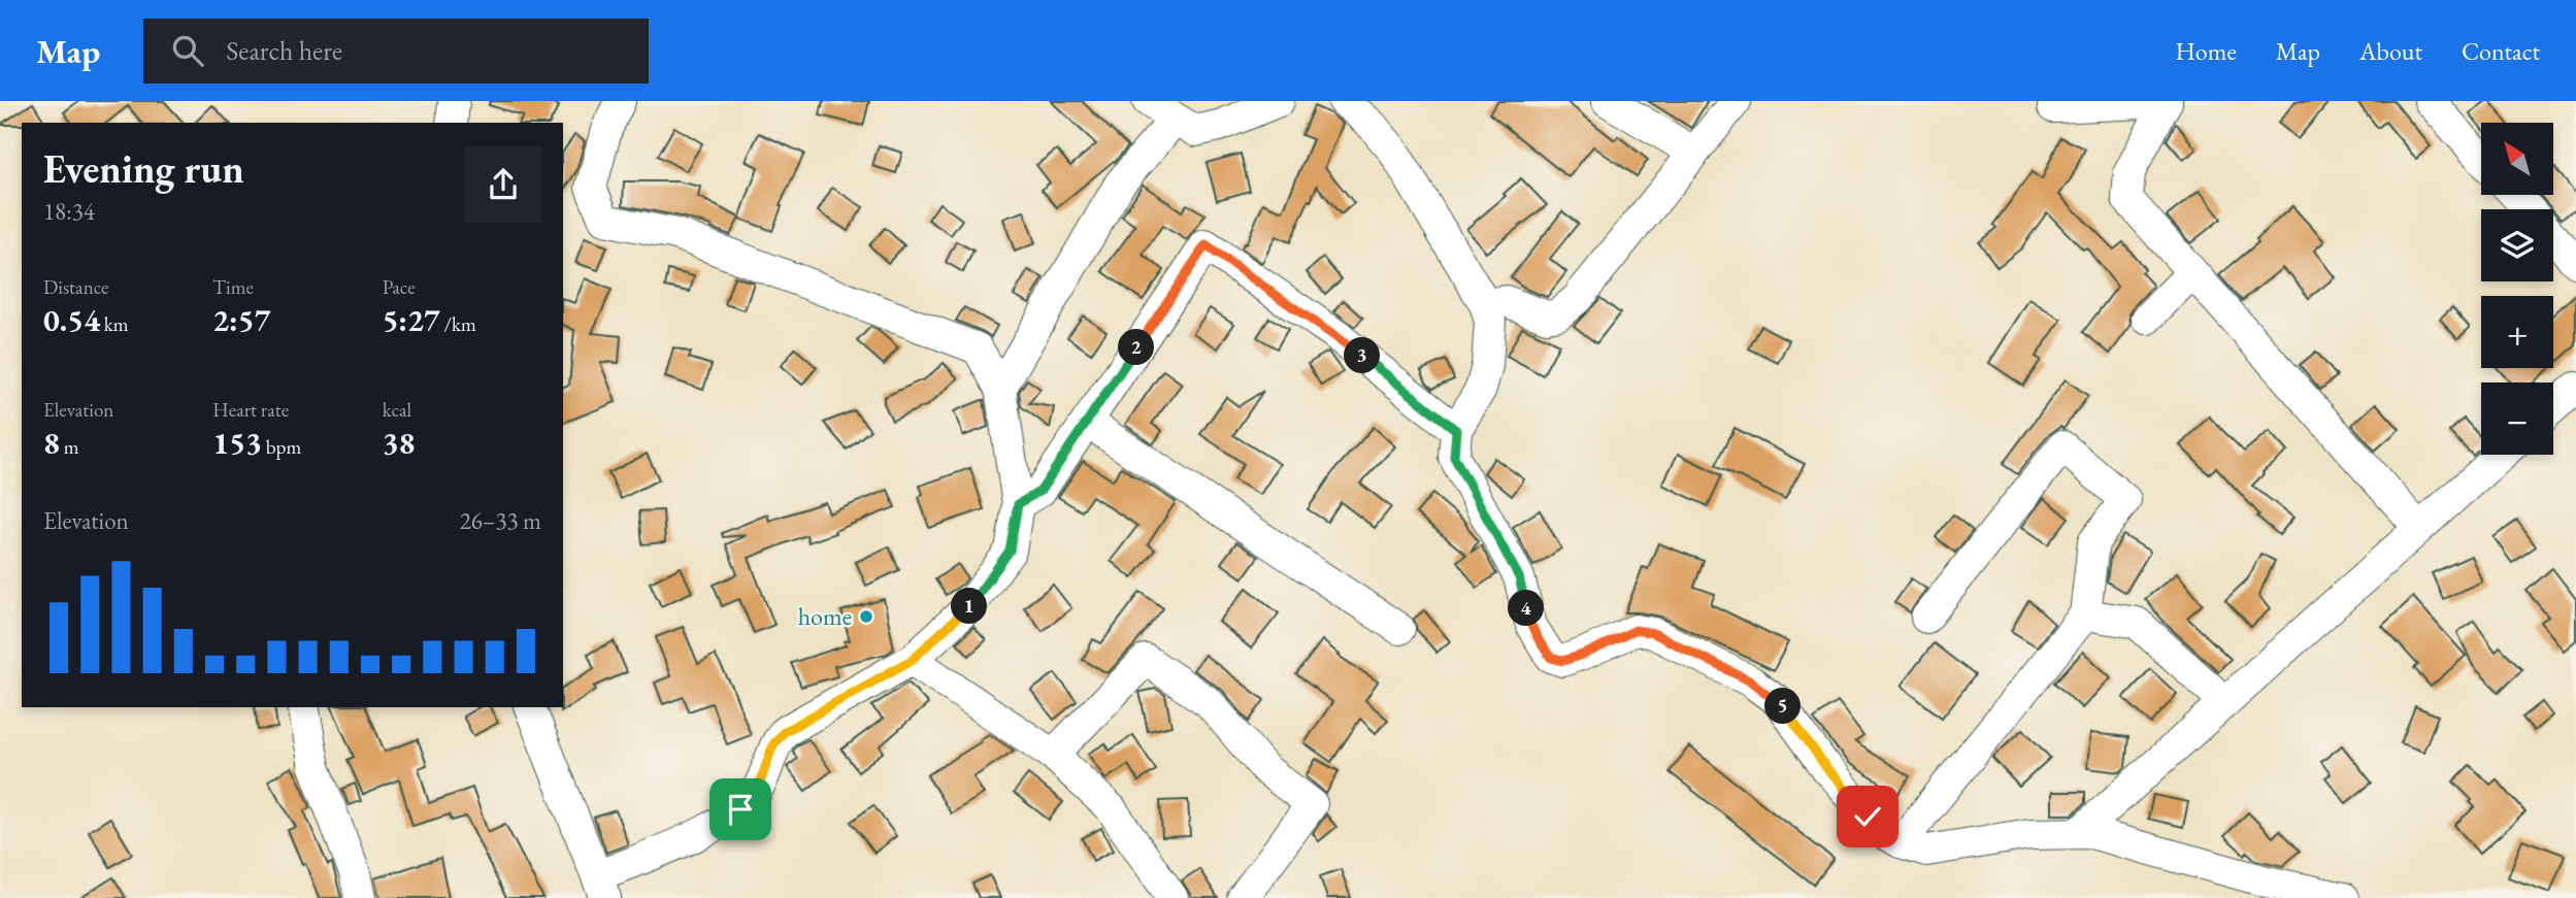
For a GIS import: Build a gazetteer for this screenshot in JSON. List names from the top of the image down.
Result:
{
  "places": ["home"],
  "north": "top left",
  "page": {
    "header": "Map",
    "search": "Search here",
    "nav": [
      "Home",
      "Map",
      "About",
      "Contact"
    ],
    "map_buttons": ["+", "−"],
    "heading": ["Evening run", "18:34"],
    "stats": [
      ["Distance", "0.54 km"],
      ["Time", "2:57"],
      ["Pace", "5:27 /km"],
      ["Elevation", "8 m"],
      ["Heart rate", "153 bpm"],
      ["kcal", "38"]
    ],
    "pins": [
      "2",
      "3",
      "1",
      "4",
      "5"
    ],
    "chart": ["Elevation", "26–33 m"]
  }
}
